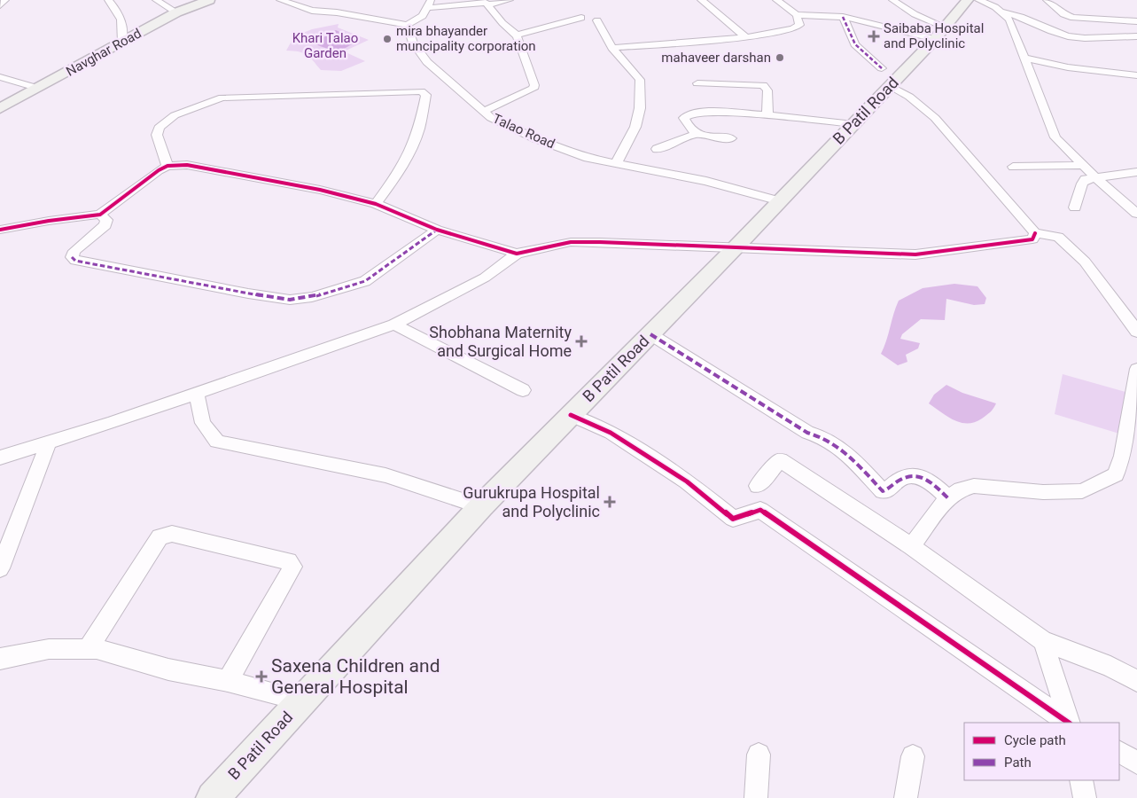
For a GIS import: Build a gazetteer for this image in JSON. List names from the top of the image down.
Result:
{
  "streets": {
    "main road": ["Navghar Road", "B Patil Road"],
    "street": ["Talao Road"]
  },
  "crossings": [
    ["B Patil Road", "Talao Road"]
  ],
  "parks": ["Khari Talao Garden"],
  "places": {
    "health": [
      "Saibaba Hospital and Polyclinic",
      "Shobhana Maternity and Surgical Home",
      "Gurukrupa Hospital and Polyclinic",
      "Saxena Children and General Hospital"
    ],
    "other": ["mira bhayander muncipality corporation", "mahaveer darshan"]
  },
  "legend": ["Cycle path", "Path"]
}
